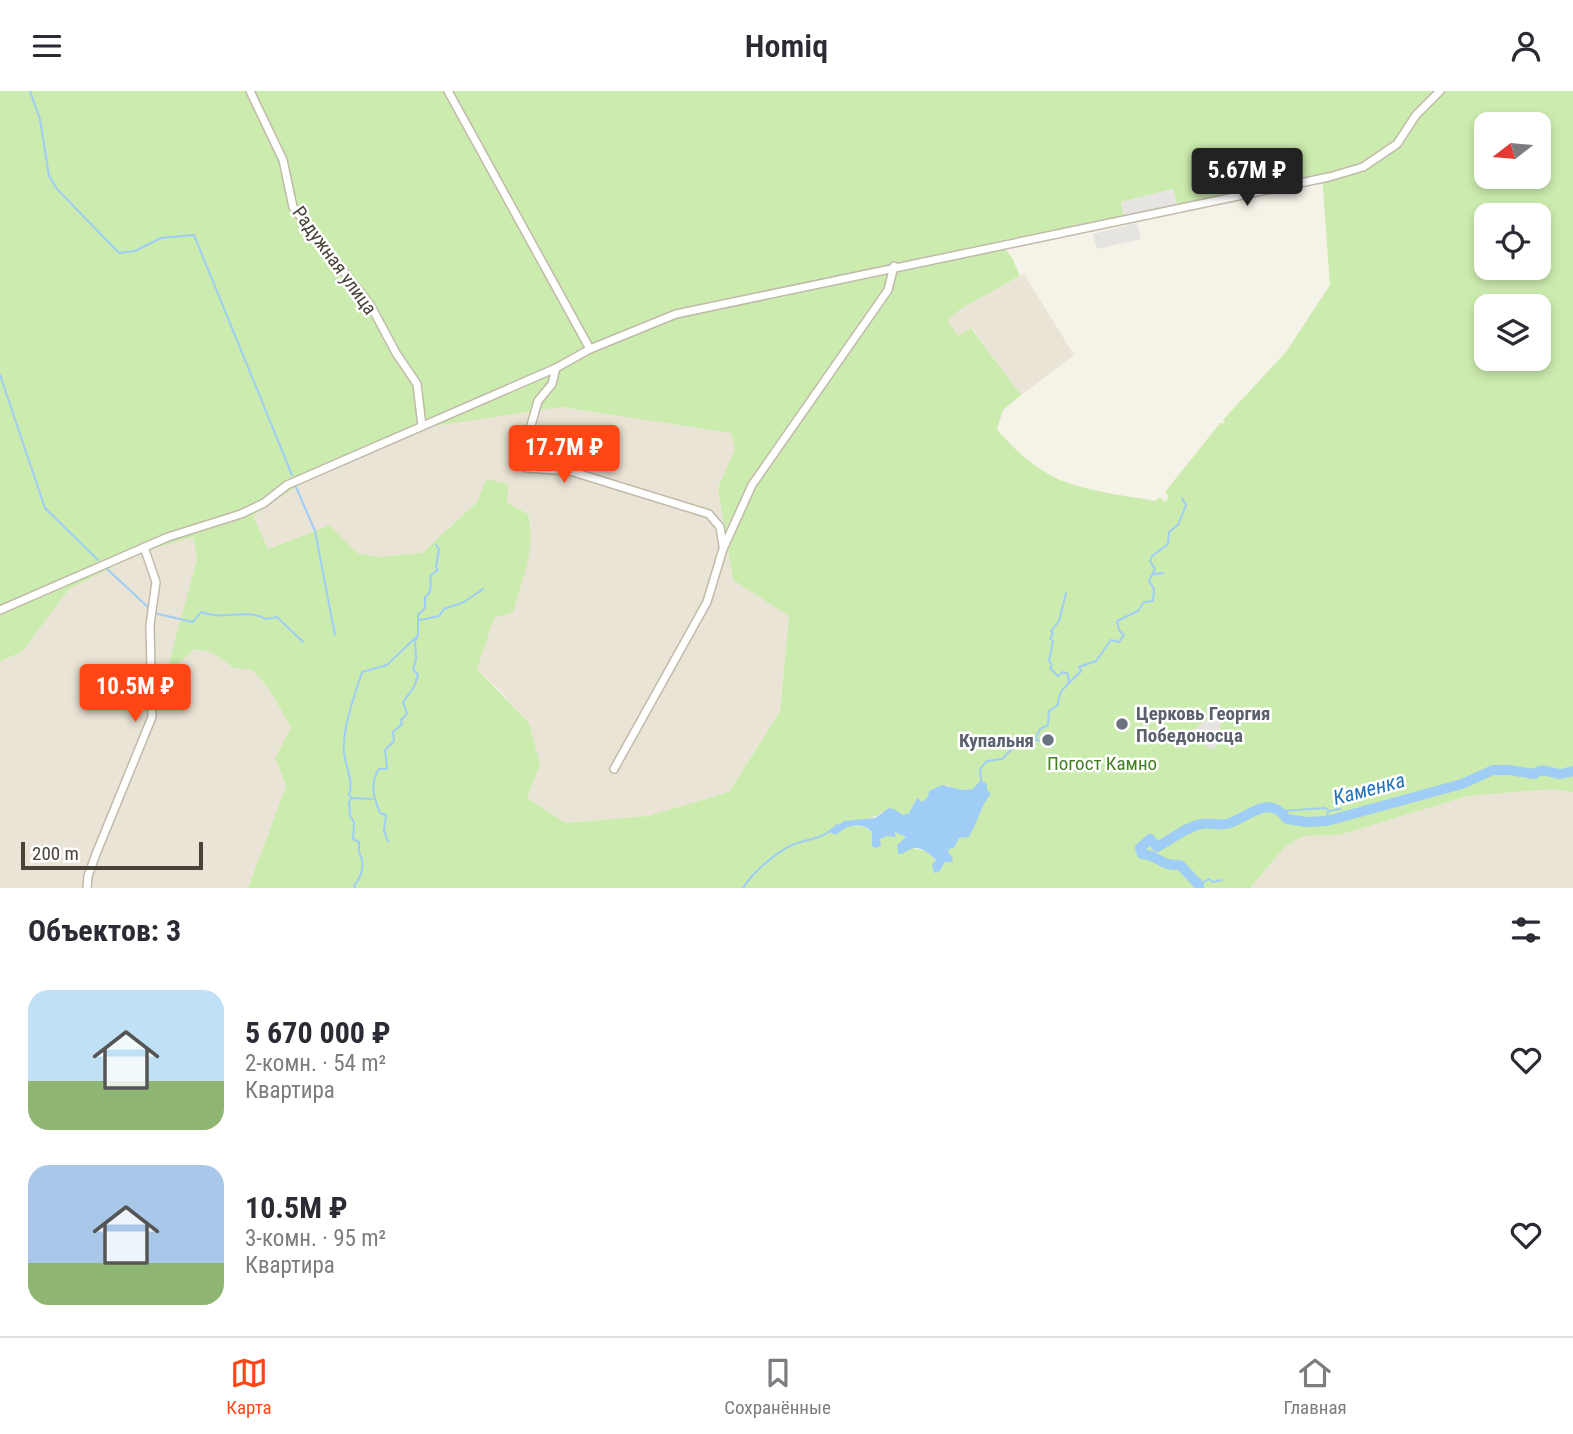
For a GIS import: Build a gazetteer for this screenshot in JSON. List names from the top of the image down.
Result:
{
  "streets": {
    "street": ["Радужная улица"]
  },
  "water": ["Каменка"],
  "parks": ["Погост Камно"],
  "places": ["Церковь Георгия Победоносца", "Купальня"],
  "scale_bar": "200 m",
  "north": "left",
  "page": {
    "header": "Homiq",
    "price": ["5.67M ₽", "17.7M ₽", "10.5M ₽"],
    "scale": "200 m",
    "heading": "Объектов: 3",
    "list": [
      {
        "name": "5 670 000 ₽",
        "note": "2-комн. · 54 m² · Квартира"
      },
      {
        "name": "10.5M ₽",
        "note": "3-комн. · 95 m² · Квартира"
      }
    ],
    "tabs": ["Карта", "Сохранённые", "Главная"]
  }
}
